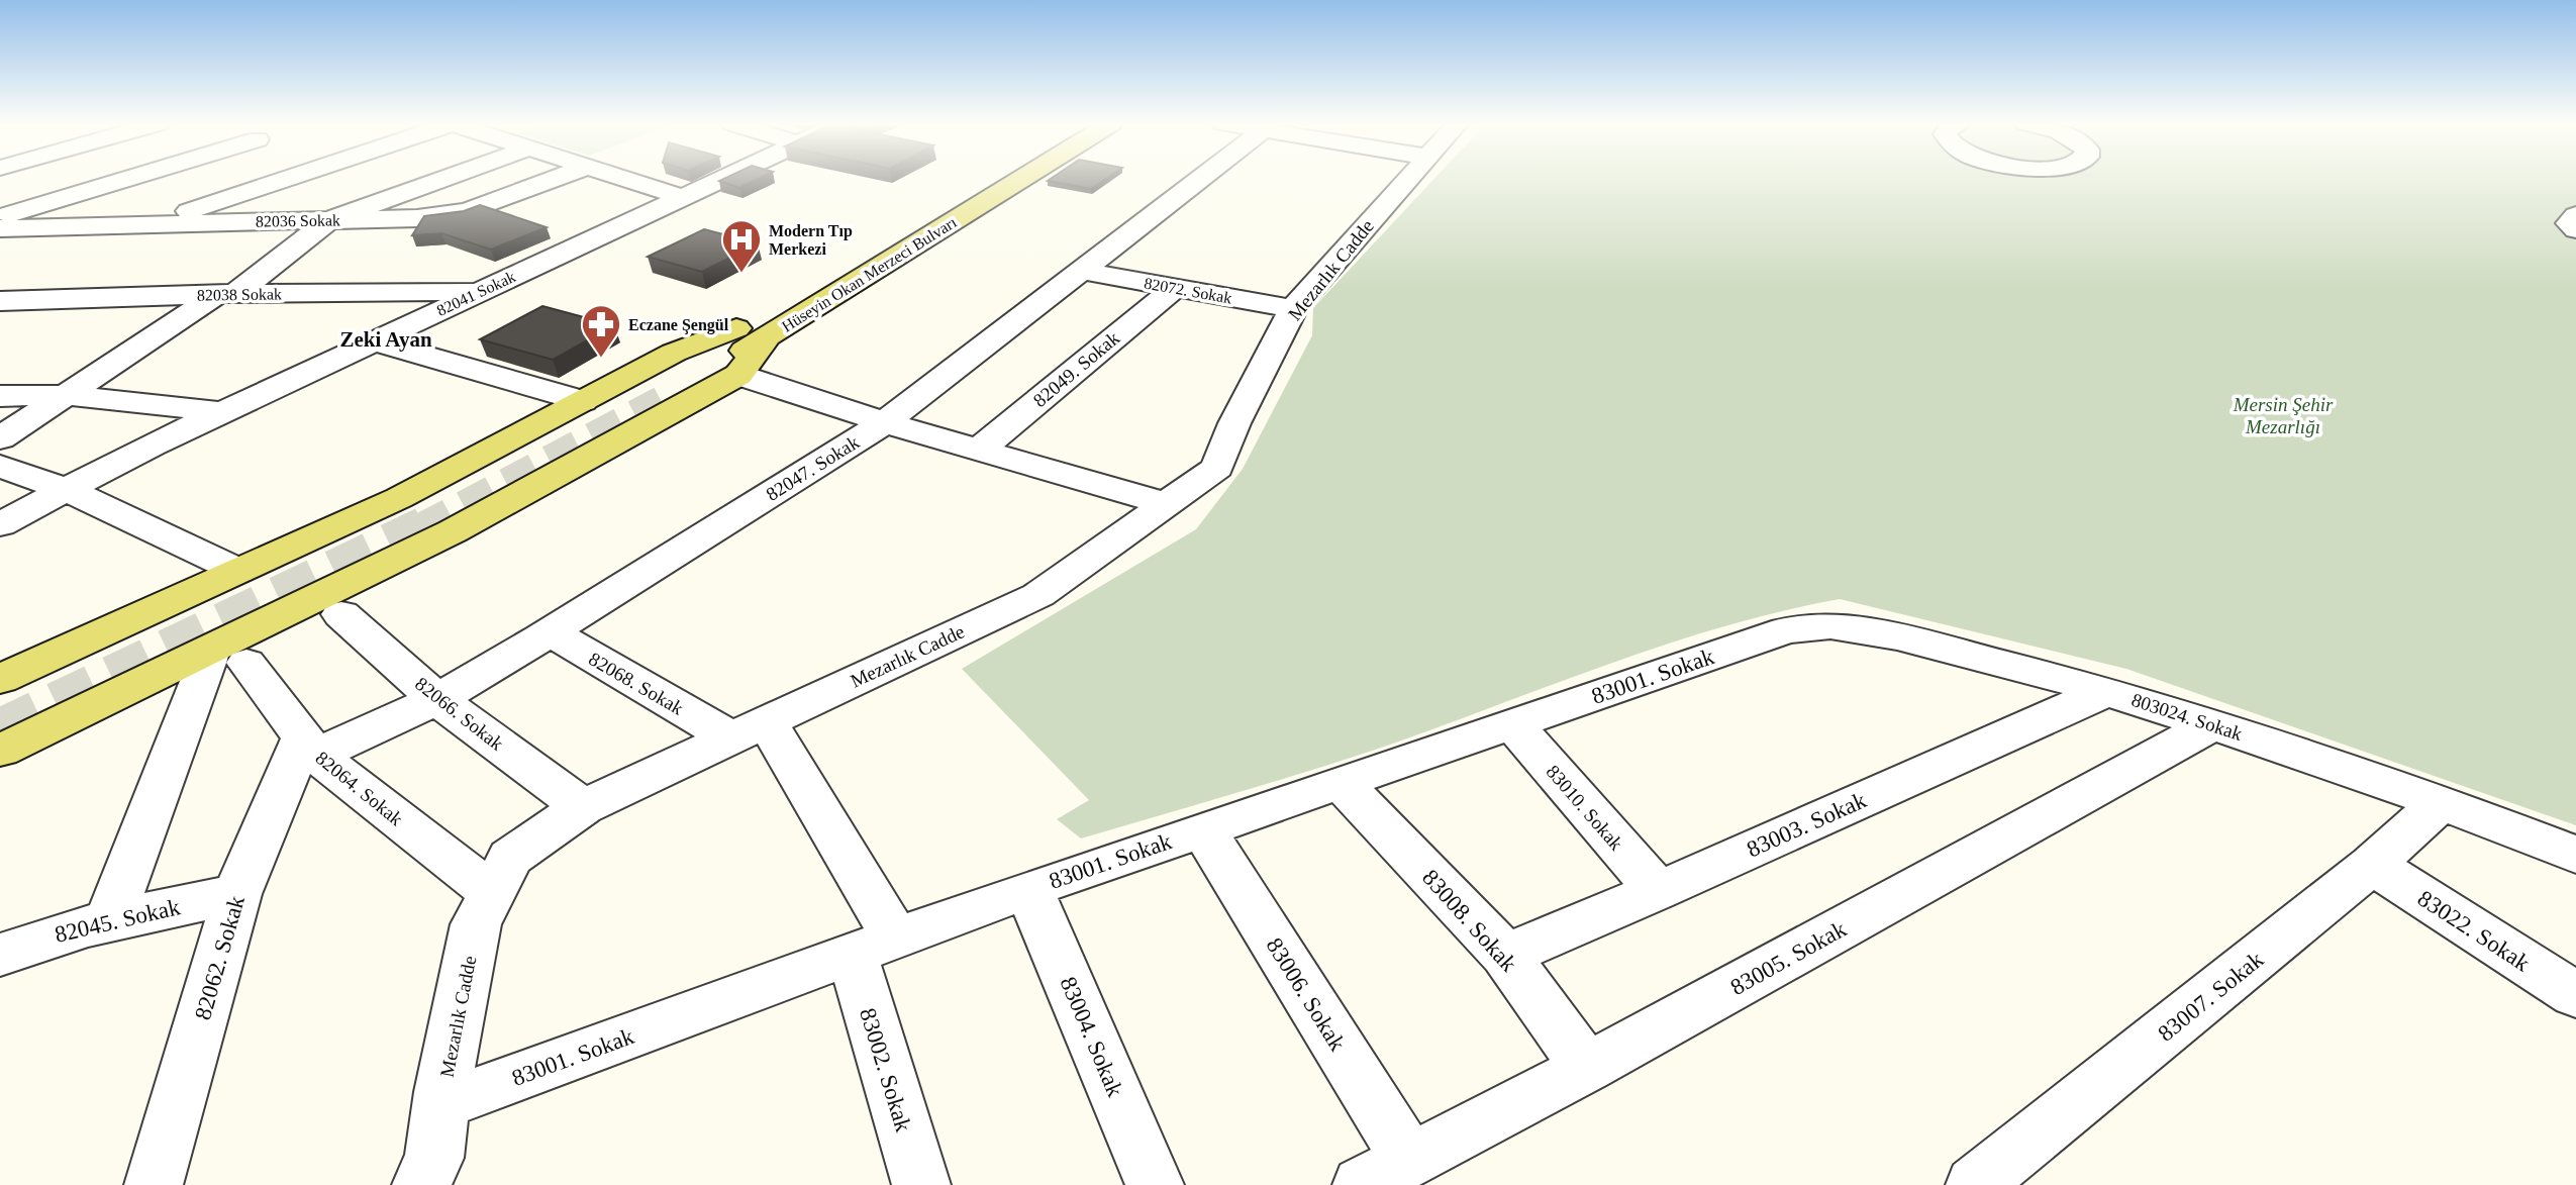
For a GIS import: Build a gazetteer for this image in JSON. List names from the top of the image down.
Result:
{
  "streets": {
    "main road": ["Hüseyin Okan Merzeci Bulvarı"],
    "street": [
      "82036 Sokak",
      "Mezarlık Cadde",
      "82072. Sokak",
      "82041 Sokak",
      "82038 Sokak",
      "82049. Sokak",
      "82047. Sokak",
      "83001. Sokak",
      "82068. Sokak",
      "82066. Sokak",
      "803024. Sokak",
      "82064. Sokak",
      "83010. Sokak",
      "83003. Sokak",
      "82045. Sokak",
      "83008. Sokak",
      "83022. Sokak",
      "82062. Sokak",
      "83005. Sokak",
      "83006. Sokak",
      "83007. Sokak",
      "83004. Sokak",
      "83002. Sokak"
    ]
  },
  "crossings": [
    ["Mezarlık Cadde", "82072. Sokak"],
    ["Mezarlık Cadde", "83001. Sokak"],
    ["Mezarlık Cadde", "82066. Sokak"],
    ["Mezarlık Cadde", "82064. Sokak"],
    ["Mezarlık Cadde", "83002. Sokak"],
    ["82072. Sokak", "82049. Sokak"],
    ["82072. Sokak", "82047. Sokak"],
    ["82041 Sokak", "82038 Sokak"],
    ["82047. Sokak", "82068. Sokak"],
    ["82047. Sokak", "82066. Sokak"],
    ["82047. Sokak", "82064. Sokak"],
    ["82047. Sokak", "82062. Sokak"],
    ["83001. Sokak", "803024. Sokak"],
    ["83001. Sokak", "83010. Sokak"],
    ["83001. Sokak", "83008. Sokak"],
    ["83001. Sokak", "83006. Sokak"],
    ["83001. Sokak", "83004. Sokak"],
    ["83001. Sokak", "83002. Sokak"],
    ["803024. Sokak", "83003. Sokak"],
    ["803024. Sokak", "83005. Sokak"],
    ["803024. Sokak", "83007. Sokak"],
    ["82064. Sokak", "82062. Sokak"],
    ["83010. Sokak", "83003. Sokak"],
    ["83003. Sokak", "83008. Sokak"],
    ["82045. Sokak", "82062. Sokak"],
    ["83008. Sokak", "83005. Sokak"],
    ["83022. Sokak", "83007. Sokak"],
    ["83005. Sokak", "83006. Sokak"]
  ],
  "districts": ["Zeki Ayan"],
  "parks": ["Mersin Şehir Mezarlığı"],
  "places": {
    "hospital": ["Modern Tıp Merkezi"],
    "pharmacy": ["Eczane Şengül"]
  }
}
